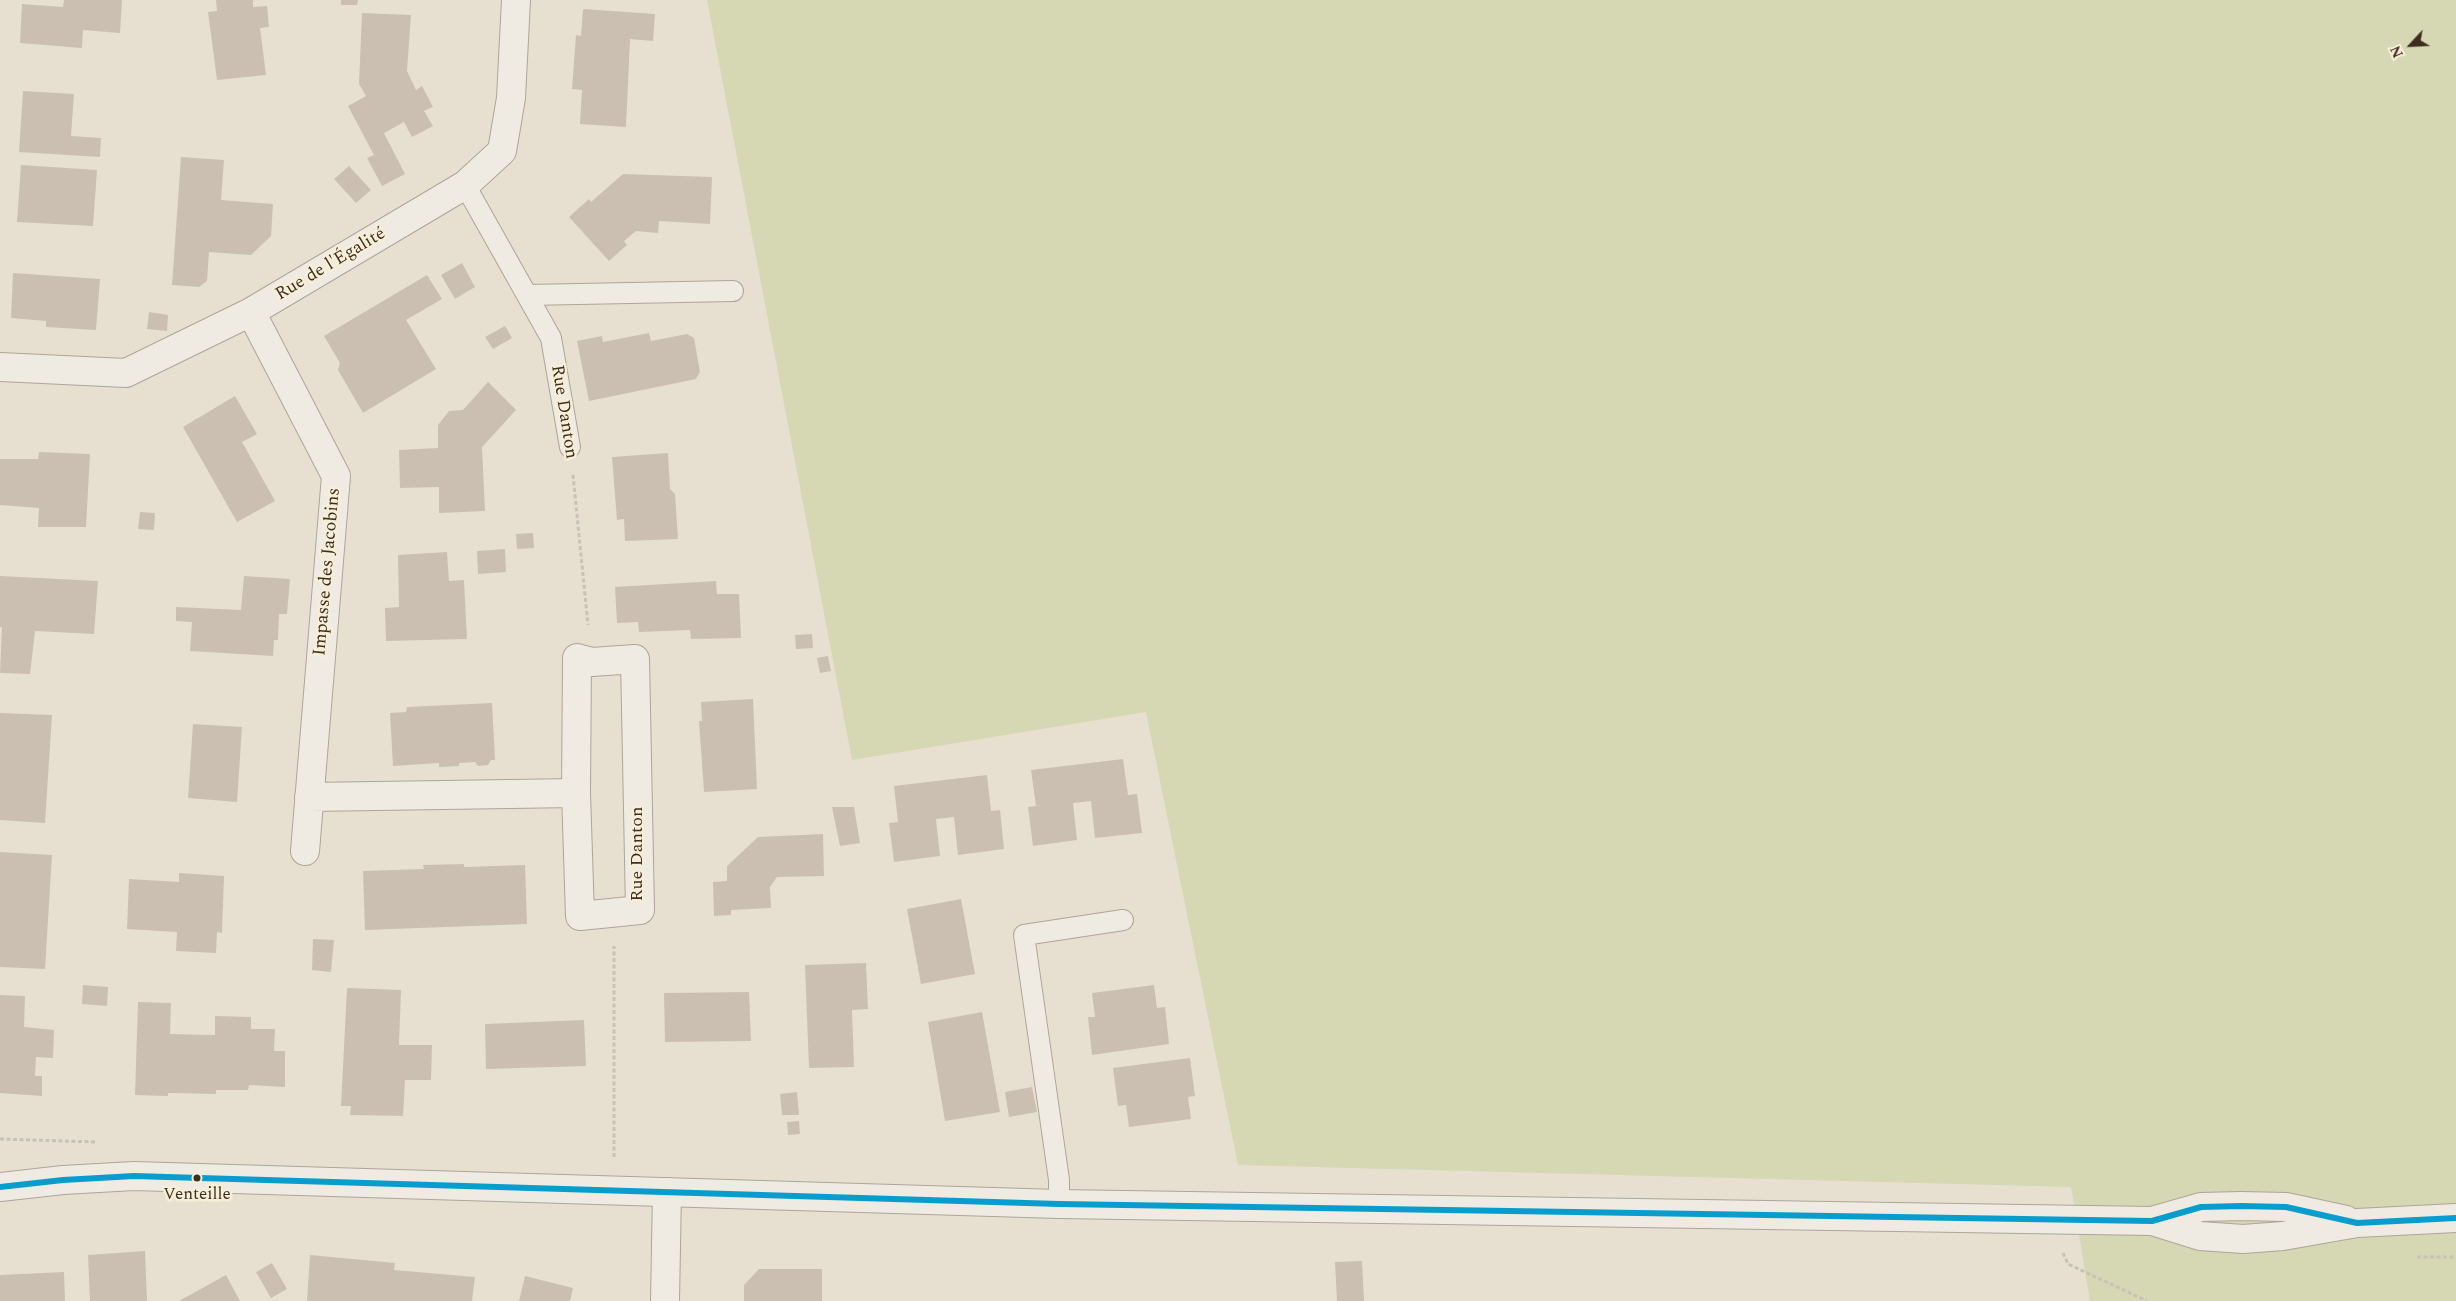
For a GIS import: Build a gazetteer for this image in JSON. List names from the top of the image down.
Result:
{
  "streets": {
    "street": ["Rue de l'Égalité", "Rue Danton", "Impasse des Jacobins"]
  },
  "crossings": [
    ["Rue de l'Égalité", "Rue Danton"],
    ["Rue de l'Égalité", "Impasse des Jacobins"]
  ],
  "places": ["Venteille"],
  "north": "bottom left"
}
